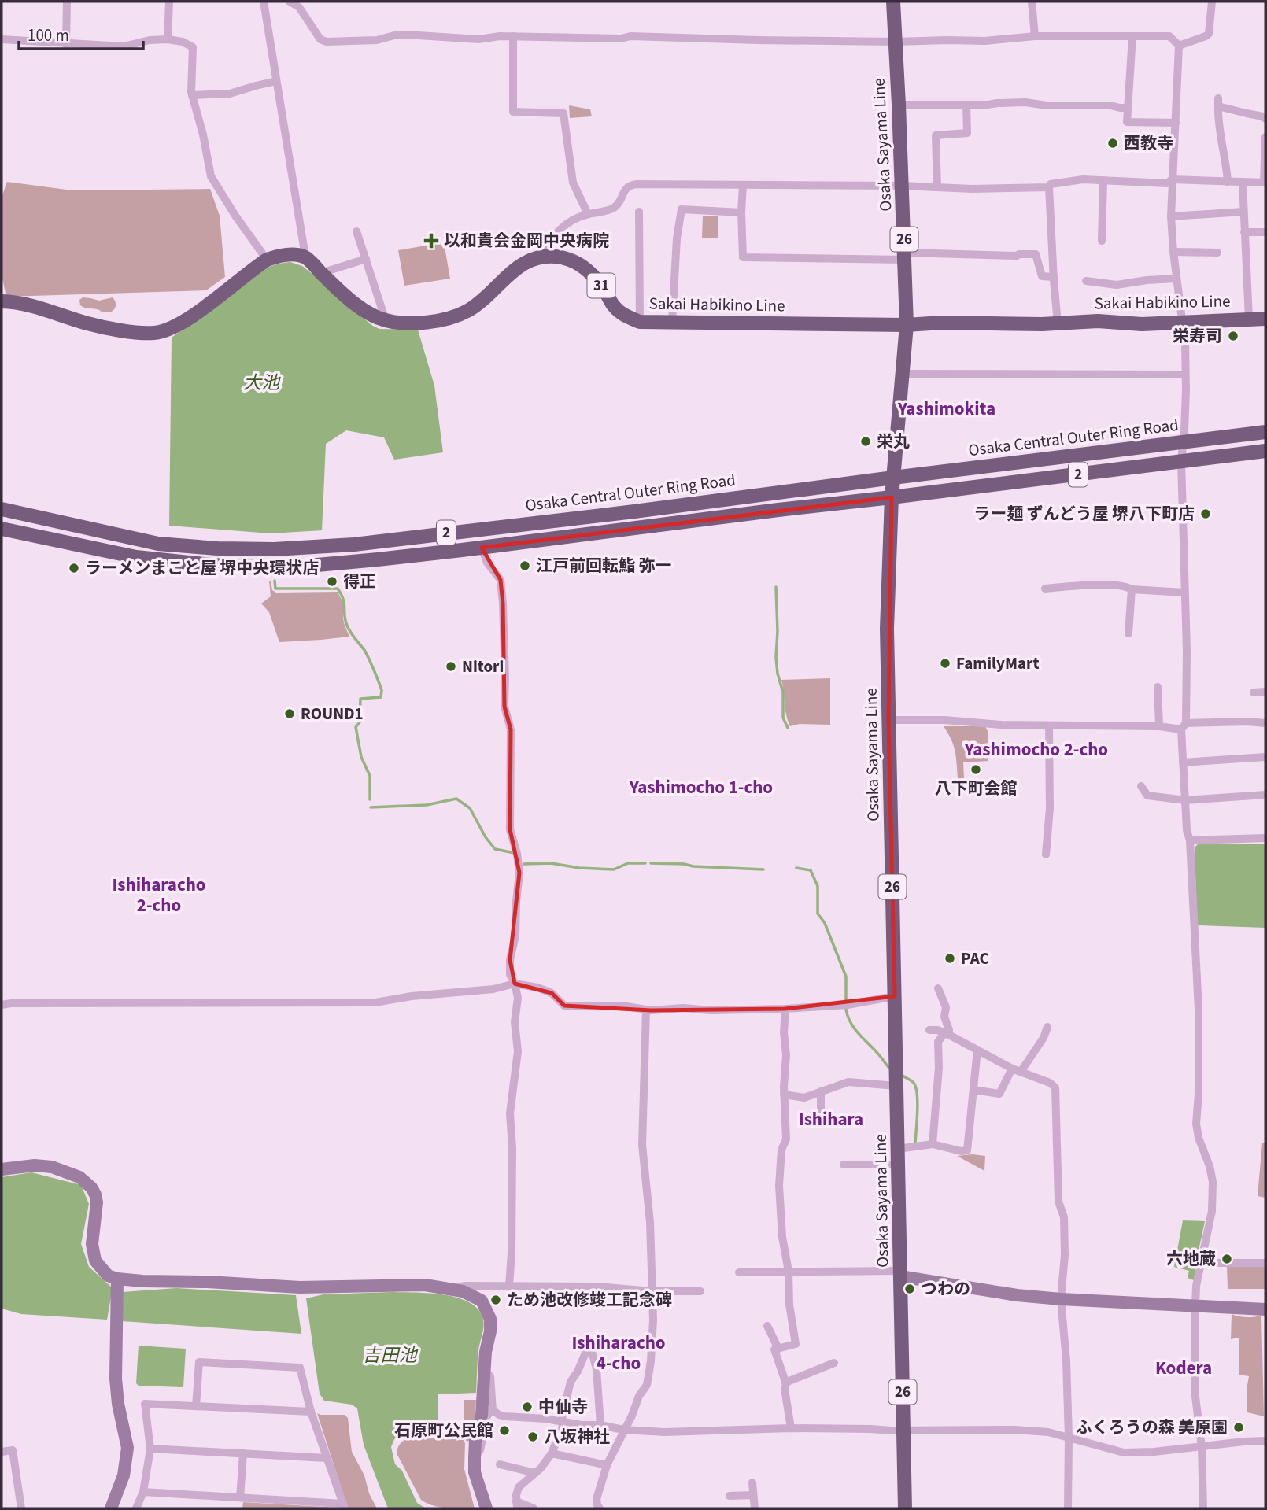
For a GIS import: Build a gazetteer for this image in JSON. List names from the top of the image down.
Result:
{
  "streets": {
    "main road": [
      "Osaka Sayama Line",
      "26",
      "31",
      "Sakai Habikino Line",
      "Osaka Central Outer Ring Road",
      "2"
    ]
  },
  "crossings": [
    ["Osaka Sayama Line", "Sakai Habikino Line"],
    ["Osaka Sayama Line", "Osaka Central Outer Ring Road"],
    ["Osaka Sayama Line", "2"]
  ],
  "districts": [
    "Yashimokita",
    "Yashimocho 2-cho",
    "Yashimocho 1-cho",
    "Ishiharacho 2-cho",
    "Ishihara",
    "Ishiharacho 4-cho",
    "Kodera"
  ],
  "water": ["大池", "吉田池"],
  "places": {
    "other": [
      "西教寺",
      "栄寿司",
      "栄丸",
      "ラー麺 ずんどう屋 堺八下町店",
      "江戸前回転鮨 弥一",
      "ラーメンまこと屋 堺中央環状店",
      "得正",
      "FamilyMart",
      "Nitori",
      "ROUND1",
      "八下町会館",
      "PAC",
      "六地蔵",
      "つわの",
      "ため池改修竣工記念碑",
      "中仙寺",
      "ふくろうの森 美原園",
      "石原町公民館",
      "八坂神社"
    ],
    "health": ["以和貴会金岡中央病院"]
  },
  "scale_bar": "100 m"
}
